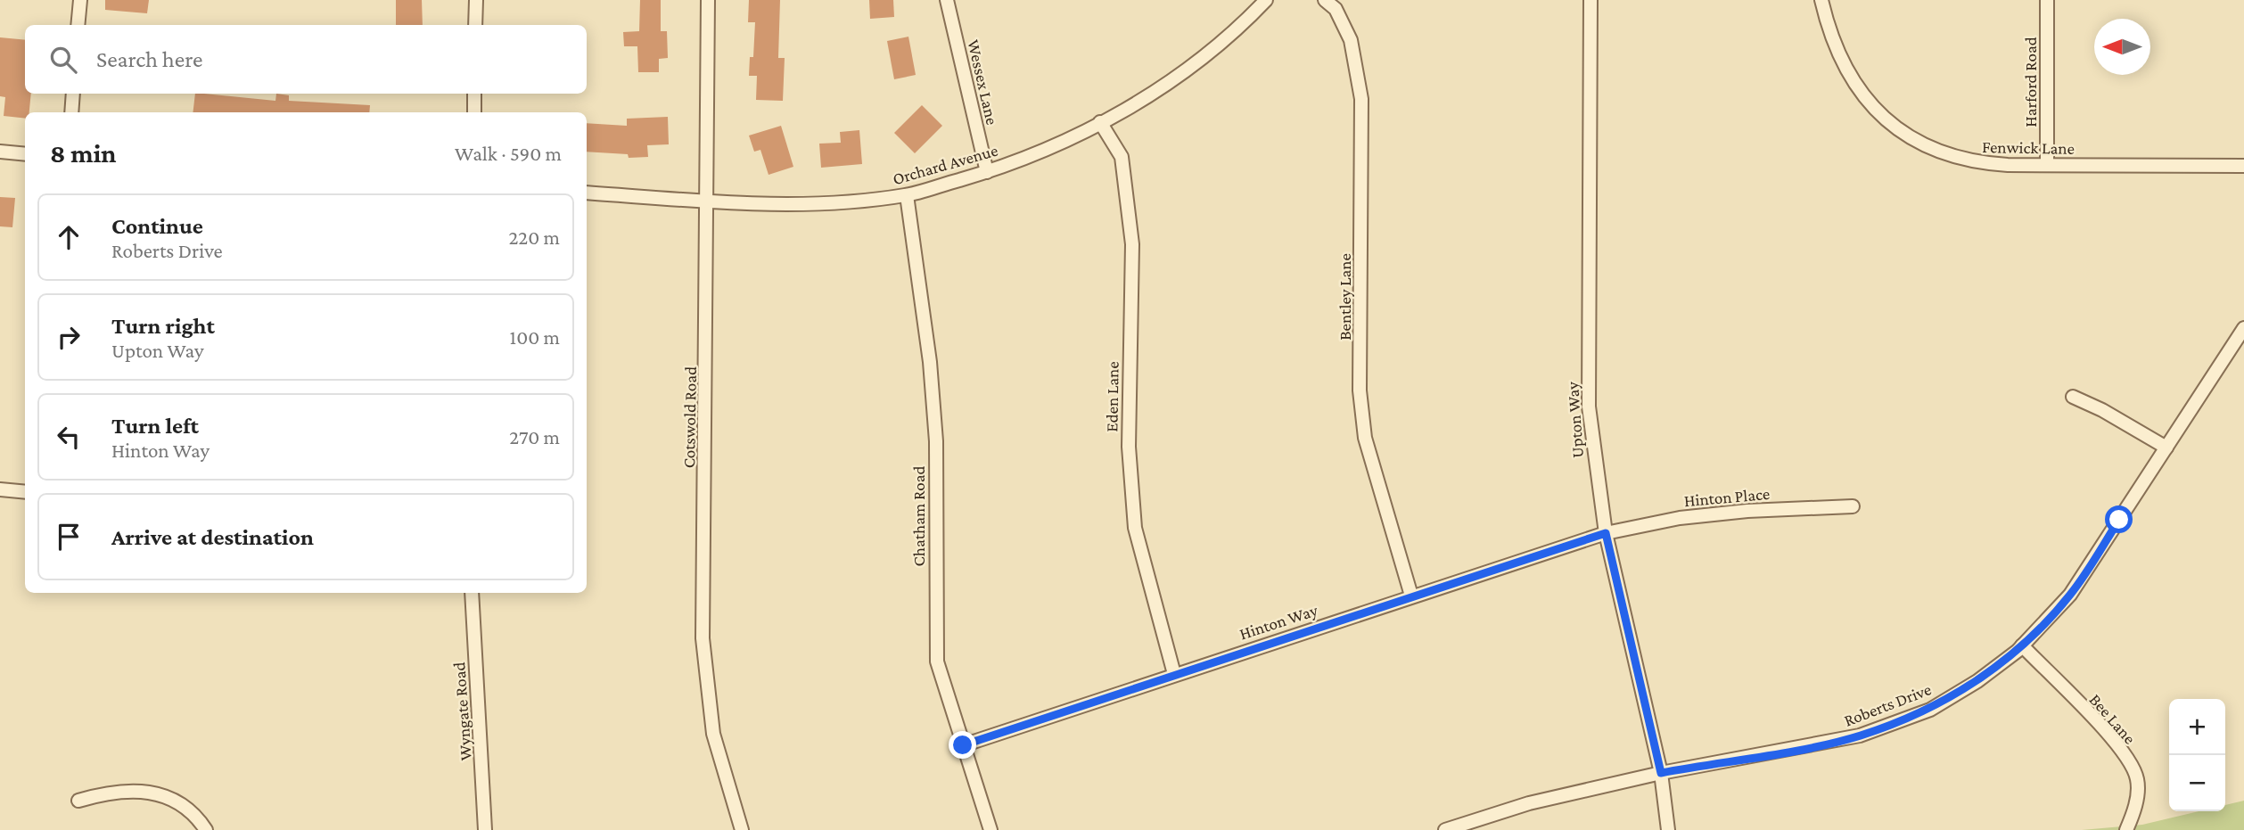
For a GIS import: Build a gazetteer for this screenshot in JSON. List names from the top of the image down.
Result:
{
  "streets": {
    "street": [
      "Wessex Lane",
      "Harford Road",
      "Fenwick Lane",
      "Orchard Avenue",
      "Bentley Lane",
      "Eden Lane",
      "Cotswold Road",
      "Upton Way",
      "Hinton Place",
      "Chatham Road",
      "Hinton Way",
      "Roberts Drive",
      "Wyngate Road",
      "Bee Lane"
    ]
  },
  "crossings": [
    ["Wessex Lane", "Orchard Avenue"],
    ["Harford Road", "Fenwick Lane"],
    ["Orchard Avenue", "Eden Lane"],
    ["Orchard Avenue", "Cotswold Road"],
    ["Orchard Avenue", "Chatham Road"],
    ["Bentley Lane", "Hinton Way"],
    ["Eden Lane", "Hinton Way"],
    ["Upton Way", "Hinton Place"],
    ["Upton Way", "Hinton Way"],
    ["Upton Way", "Roberts Drive"],
    ["Hinton Place", "Hinton Way"],
    ["Chatham Road", "Hinton Way"],
    ["Roberts Drive", "Bee Lane"]
  ],
  "north": "left",
  "page": {
    "search": "Search here",
    "heading": ["8 min", "Walk · 590 m"],
    "list": [
      ["Continue", "Roberts Drive", "220 m"],
      ["Turn right", "Upton Way", "100 m"],
      ["Turn left", "Hinton Way", "270 m"],
      "Arrive at destination"
    ],
    "map_buttons": ["+", "−"]
  }
}
